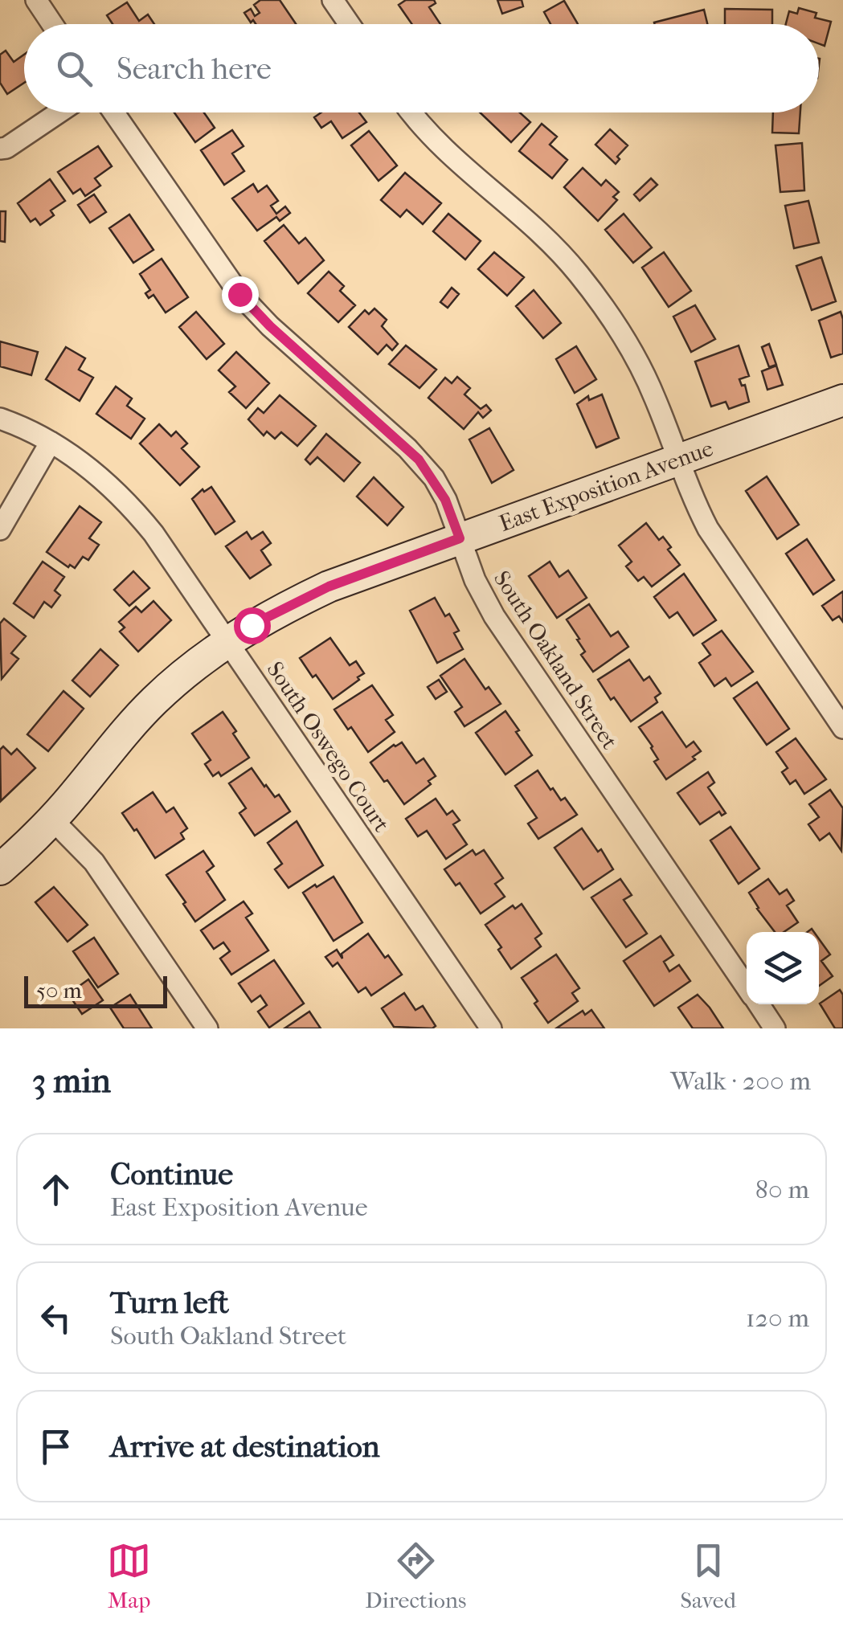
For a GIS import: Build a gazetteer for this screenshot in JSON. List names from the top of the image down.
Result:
{
  "streets": {
    "street": ["East Exposition Avenue", "South Oakland Street", "South Oswego Court"]
  },
  "crossings": [
    ["East Exposition Avenue", "South Oakland Street"],
    ["East Exposition Avenue", "South Oswego Court"]
  ],
  "scale_bar": "50 m",
  "page": {
    "search": "Search here",
    "scale": "50 m",
    "heading": ["3 min", "Walk · 200 m"],
    "list": [
      ["Continue", "East Exposition Avenue", "80 m"],
      ["Turn left", "South Oakland Street", "120 m"],
      "Arrive at destination"
    ],
    "nav": ["Map", "Directions", "Saved"]
  }
}
